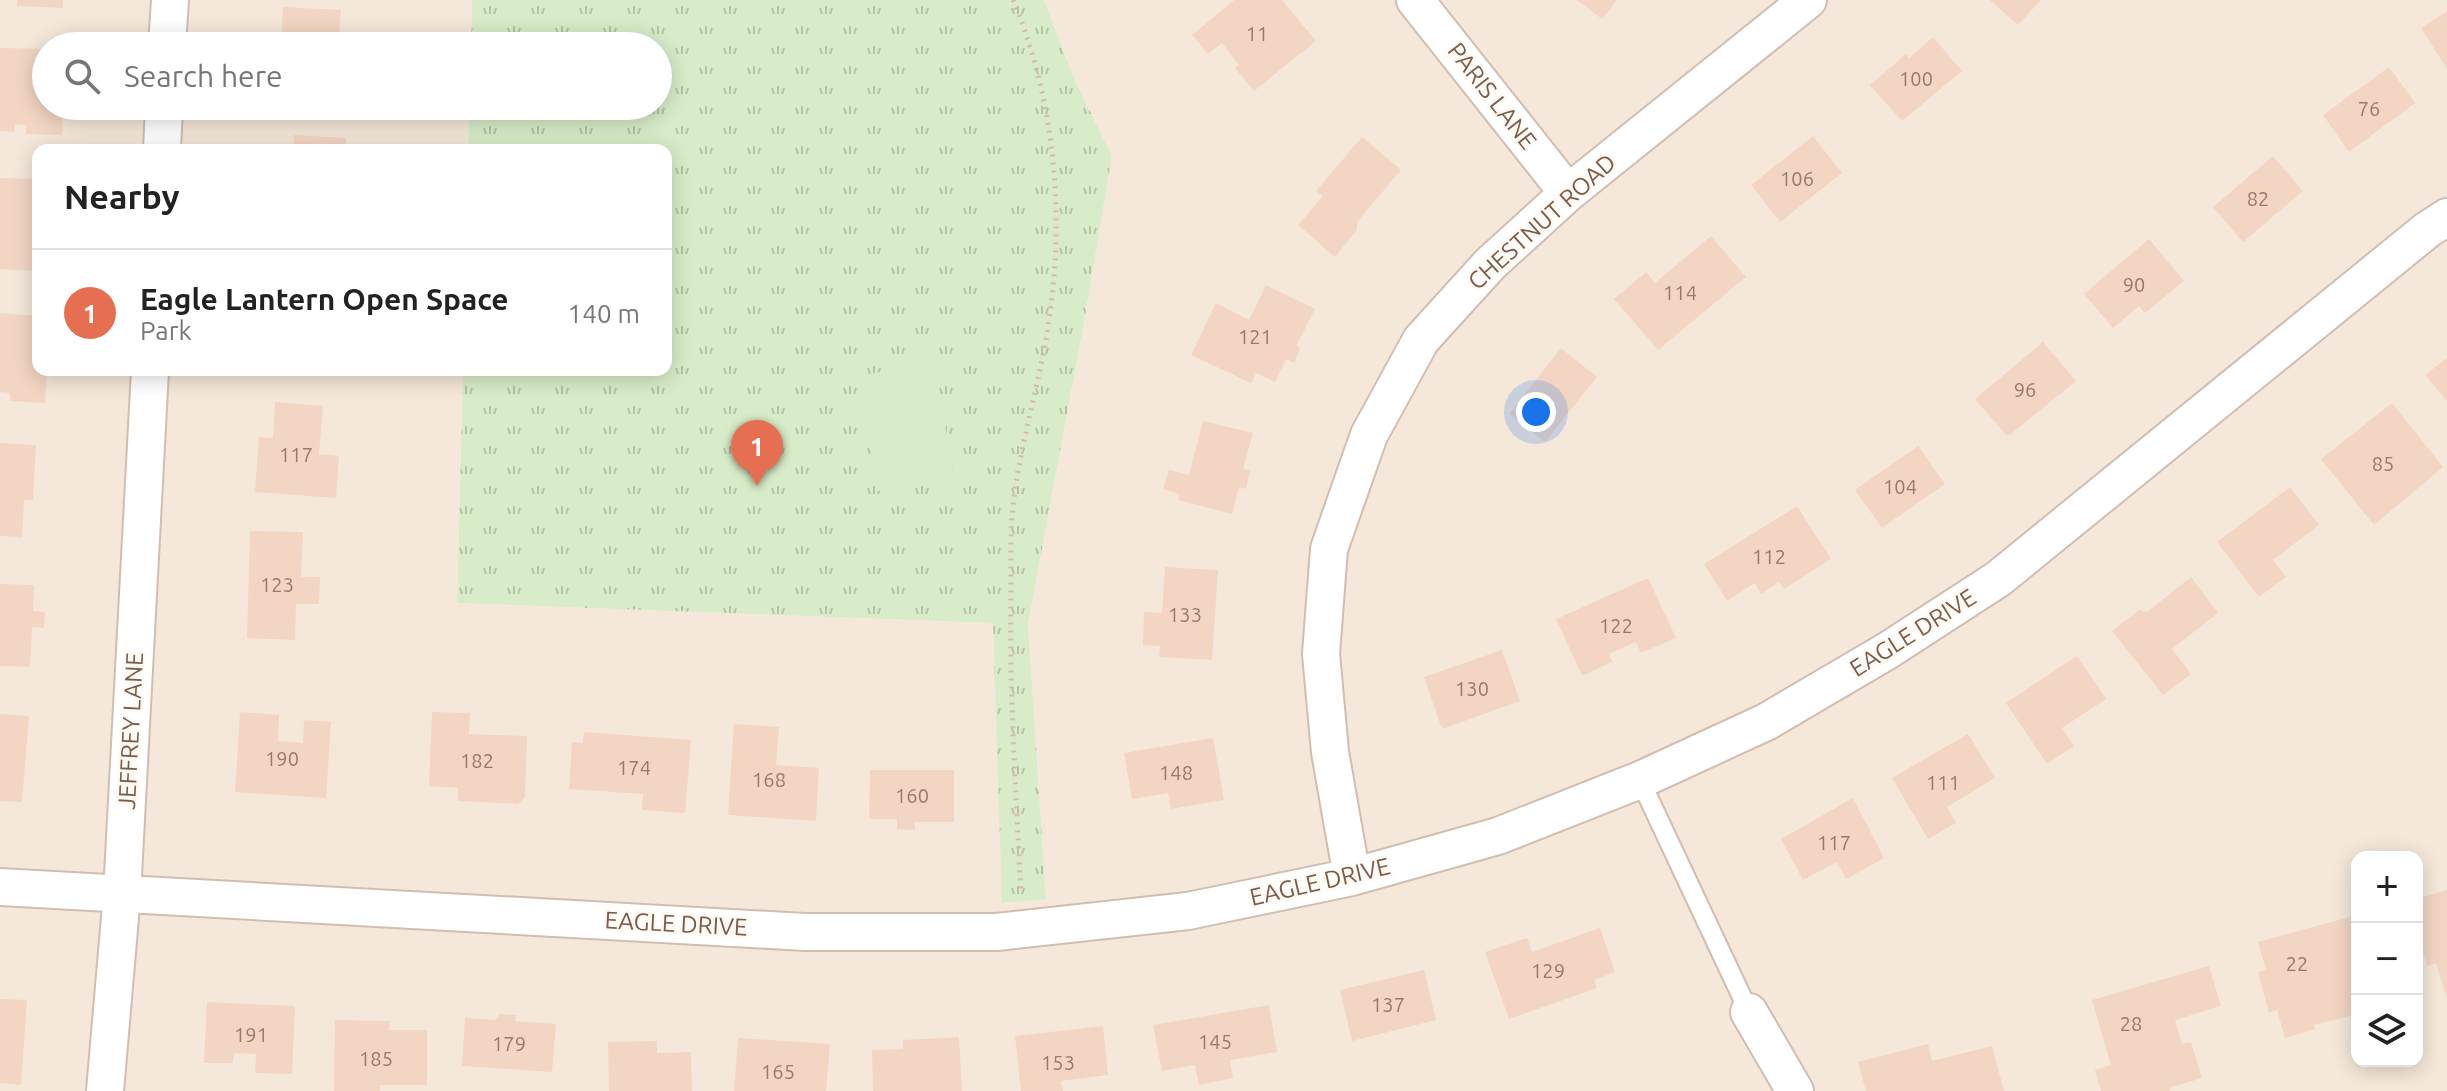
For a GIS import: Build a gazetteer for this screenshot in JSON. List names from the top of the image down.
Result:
{
  "streets": {
    "street": [
      "PARIS LANE",
      "CHESTNUT ROAD",
      "EAGLE DRIVE",
      "JEFFREY LANE"
    ]
  },
  "crossings": [
    ["PARIS LANE", "CHESTNUT ROAD"],
    ["CHESTNUT ROAD", "EAGLE DRIVE"],
    ["EAGLE DRIVE", "JEFFREY LANE"]
  ],
  "house_numbers": [
    "11",
    "100",
    "76",
    "106",
    "82",
    "90",
    "114",
    "121",
    "96",
    "117",
    "85",
    "104",
    "112",
    "123",
    "133",
    "122",
    "130",
    "190",
    "182",
    "174",
    "148",
    "168",
    "111",
    "160",
    "117",
    "22",
    "129",
    "137",
    "28",
    "191",
    "145",
    "179",
    "185",
    "153",
    "165"
  ],
  "page": {
    "search": "Search here",
    "heading": "Nearby",
    "list": [
      {
        "mark": "1",
        "name": "Eagle Lantern Open Space",
        "note": "Park",
        "value": "140 m"
      }
    ],
    "pins": "1",
    "map_buttons": ["+", "−"]
  }
}
